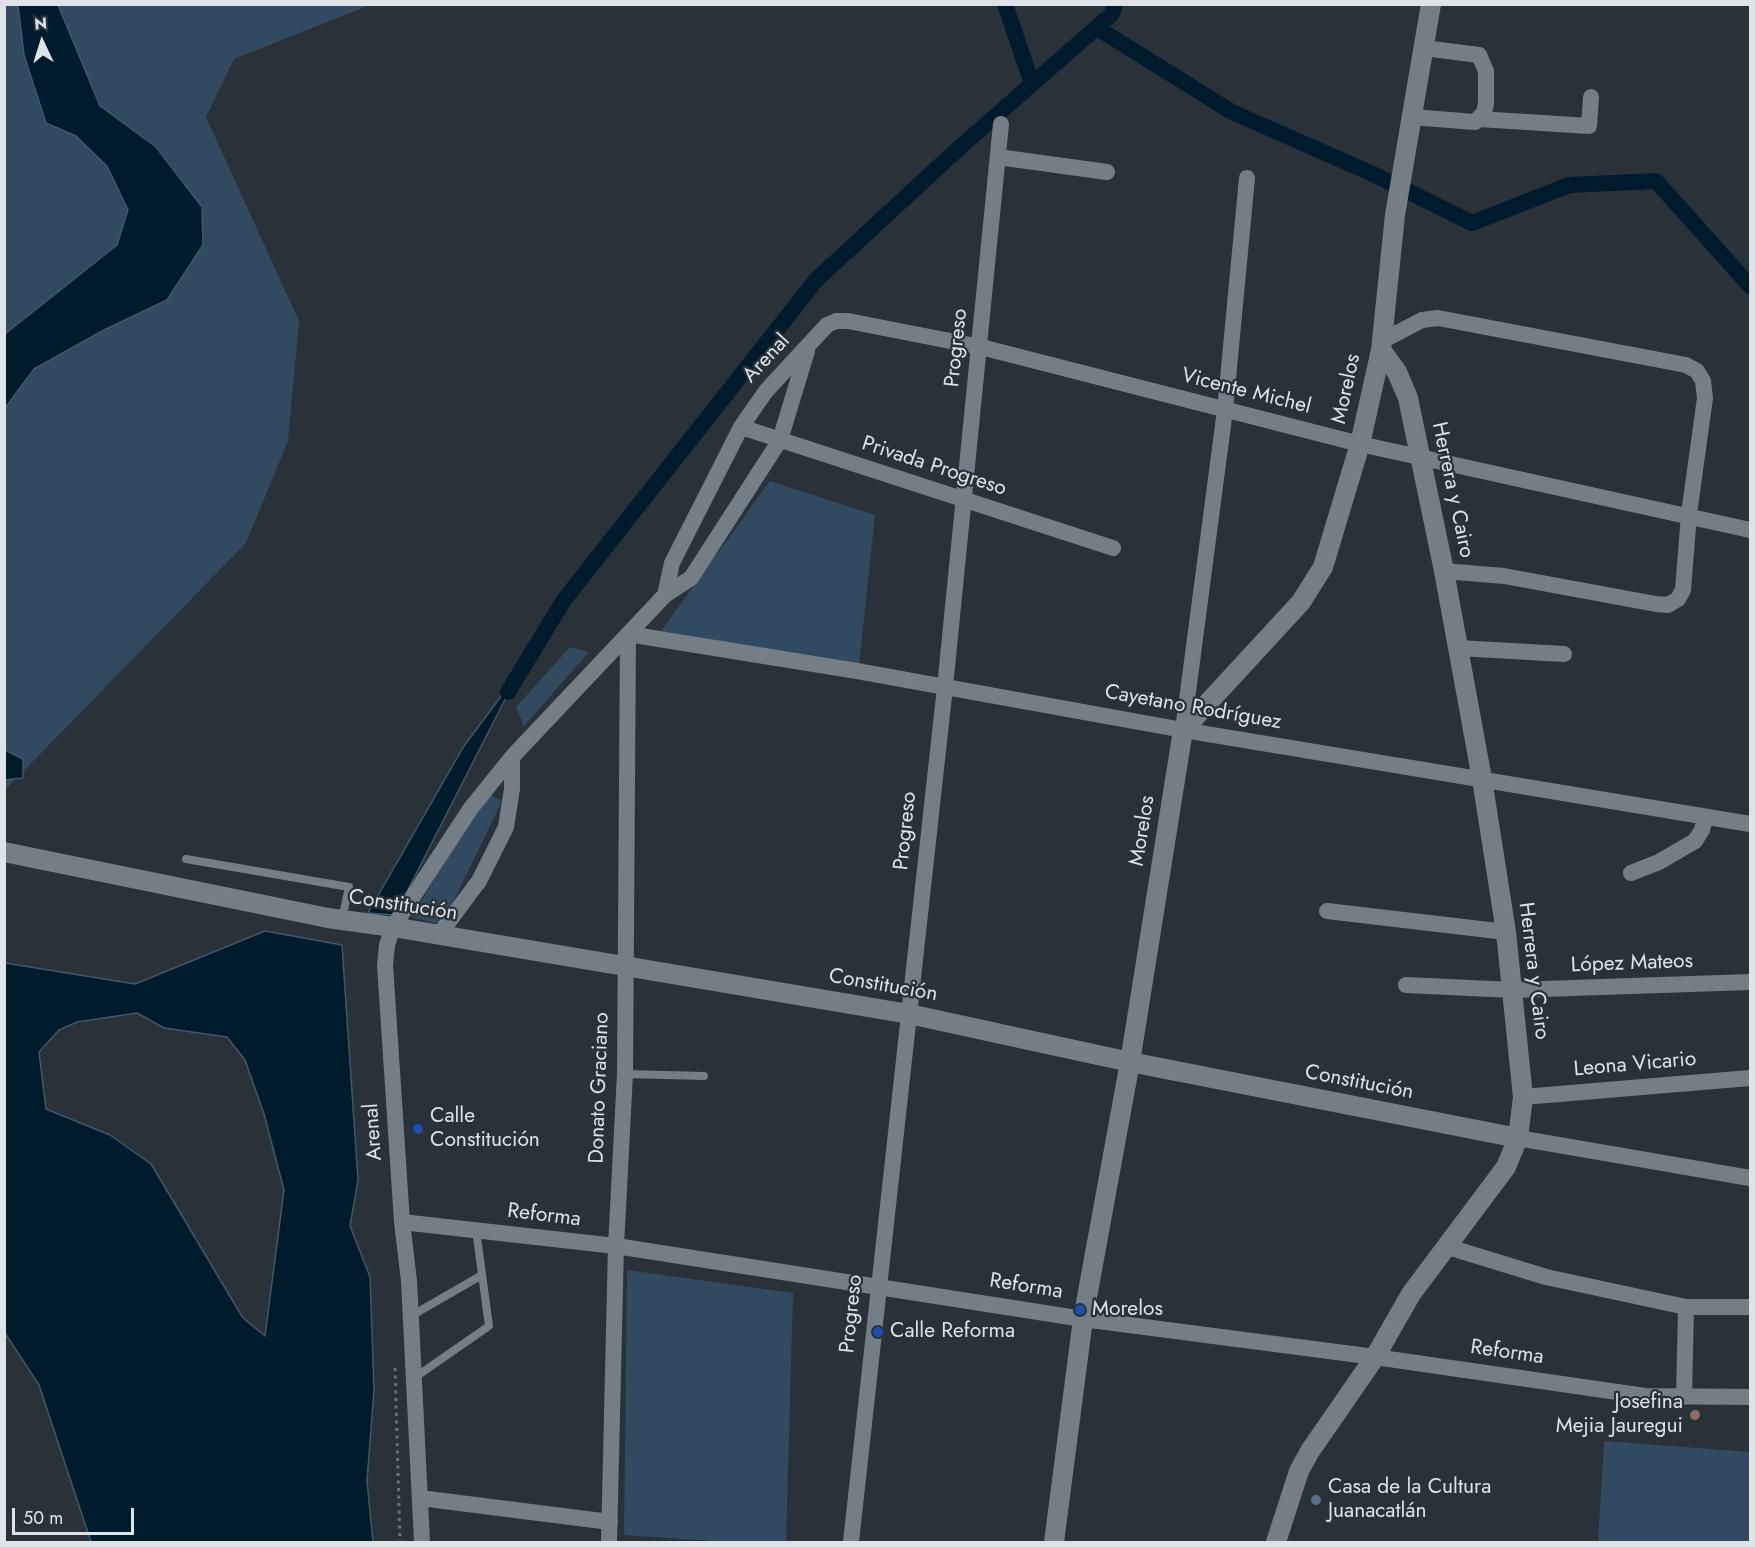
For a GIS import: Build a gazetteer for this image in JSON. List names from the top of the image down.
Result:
{
  "streets": {
    "street": [
      "Progreso",
      "Arenal",
      "Morelos",
      "Vicente Michel",
      "Privada Progreso",
      "Herrera y Cairo",
      "Cayetano Rodríguez",
      "Constitución",
      "López Mateos",
      "Leona Vicario",
      "Donato Graciano",
      "Reforma"
    ]
  },
  "crossings": [
    ["Progreso", "Vicente Michel"],
    ["Progreso", "Privada Progreso"],
    ["Progreso", "Cayetano Rodríguez"],
    ["Progreso", "Constitución"],
    ["Progreso", "Reforma"],
    ["Arenal", "Vicente Michel"],
    ["Arenal", "Privada Progreso"],
    ["Arenal", "Cayetano Rodríguez"],
    ["Arenal", "Constitución"],
    ["Arenal", "Donato Graciano"],
    ["Arenal", "Reforma"],
    ["Morelos", "Vicente Michel"],
    ["Morelos", "Herrera y Cairo"],
    ["Morelos", "Cayetano Rodríguez"],
    ["Morelos", "Constitución"],
    ["Morelos", "Reforma"],
    ["Vicente Michel", "Herrera y Cairo"],
    ["Herrera y Cairo", "Cayetano Rodríguez"],
    ["Herrera y Cairo", "Constitución"],
    ["Herrera y Cairo", "López Mateos"],
    ["Herrera y Cairo", "Leona Vicario"],
    ["Herrera y Cairo", "Reforma"],
    ["Cayetano Rodríguez", "Donato Graciano"],
    ["Constitución", "Donato Graciano"],
    ["Donato Graciano", "Reforma"]
  ],
  "places": [
    "Calle Constitución",
    "Morelos",
    "Calle Reforma",
    "Josefina Mejia Jauregui",
    "Casa de la Cultura Juanacatlán"
  ],
  "scale_bar": "50 m",
  "north": "top"
}
